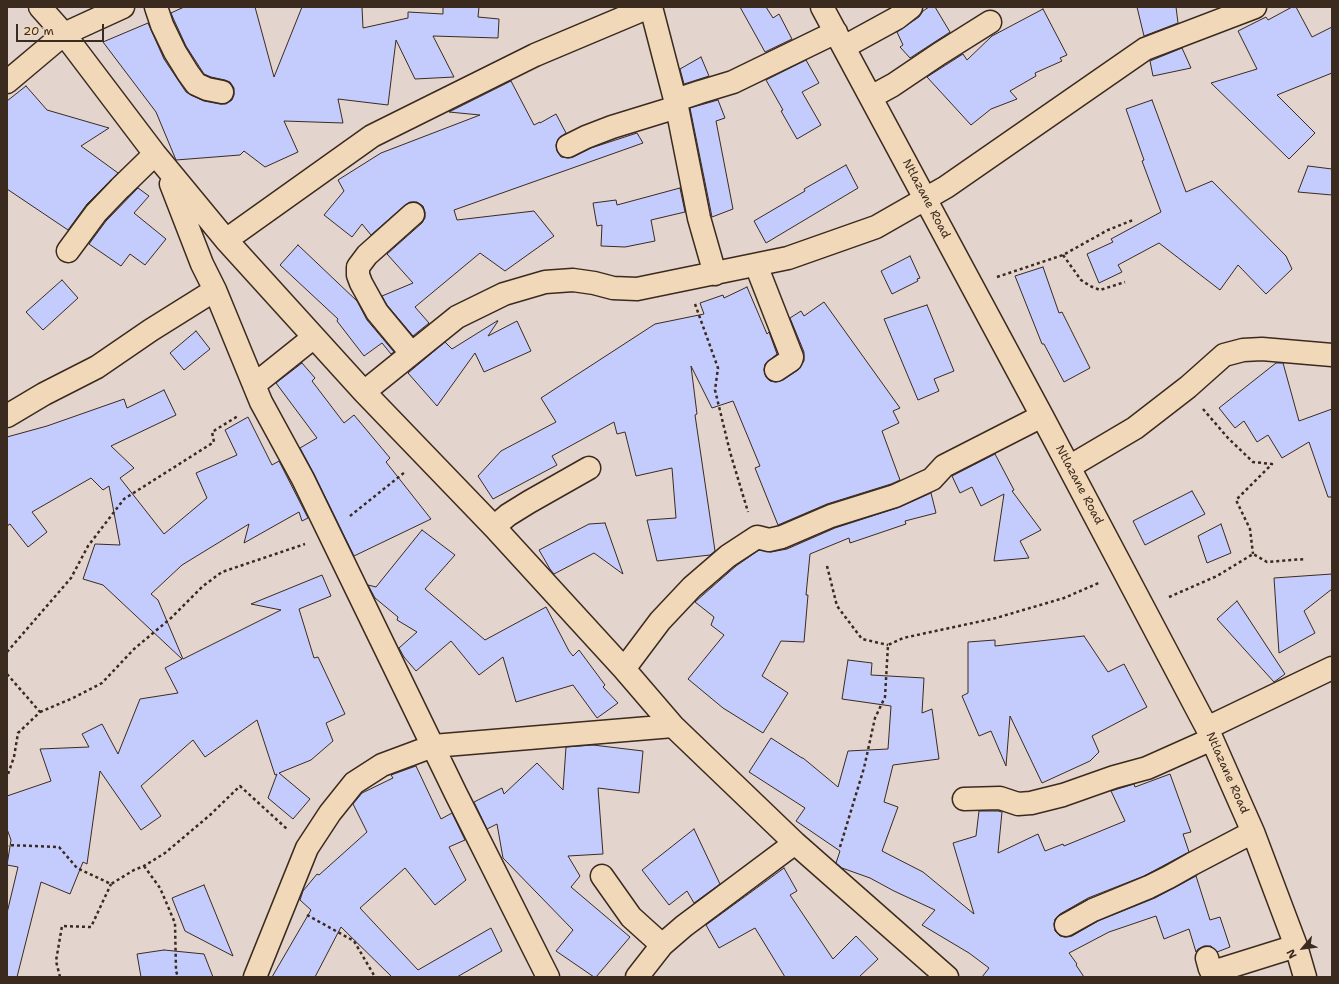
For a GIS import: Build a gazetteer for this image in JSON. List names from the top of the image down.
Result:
{
  "streets": {
    "street": ["Ntlazane Road"]
  },
  "scale_bar": "20 m",
  "north": "bottom left"
}
